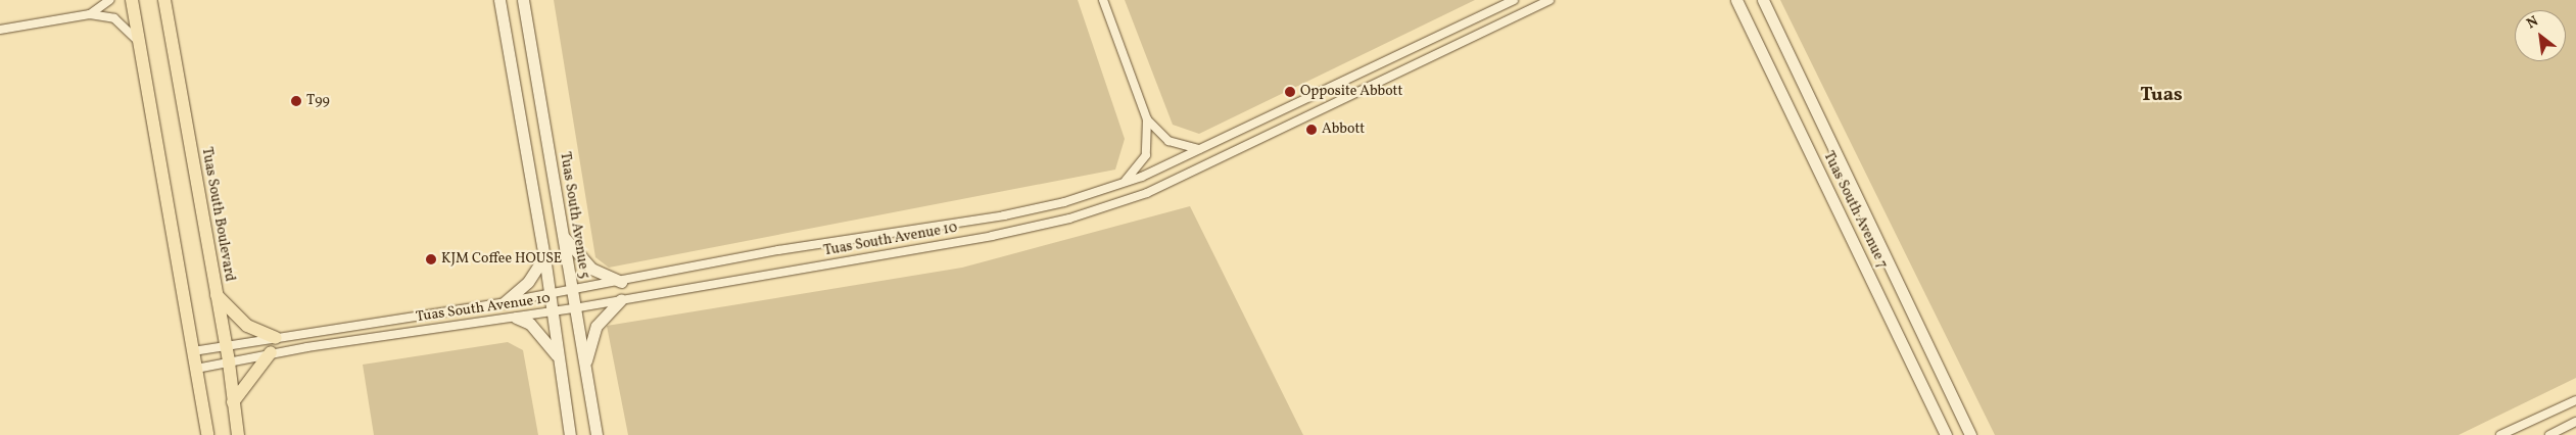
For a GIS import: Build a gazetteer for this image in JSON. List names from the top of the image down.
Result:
{
  "streets": {
    "main road": ["Tuas South Avenue 7", "Tuas South Boulevard", "Tuas South Avenue 5"],
    "street": ["Tuas South Avenue 10"]
  },
  "crossings": [
    ["Tuas South Boulevard", "Tuas South Avenue 10"],
    ["Tuas South Avenue 5", "Tuas South Avenue 10"]
  ],
  "districts": ["Tuas"],
  "places": [
    "Opposite Abbott",
    "T99",
    "Abbott",
    "KJM Coffee HOUSE"
  ],
  "north": "top left"
}
